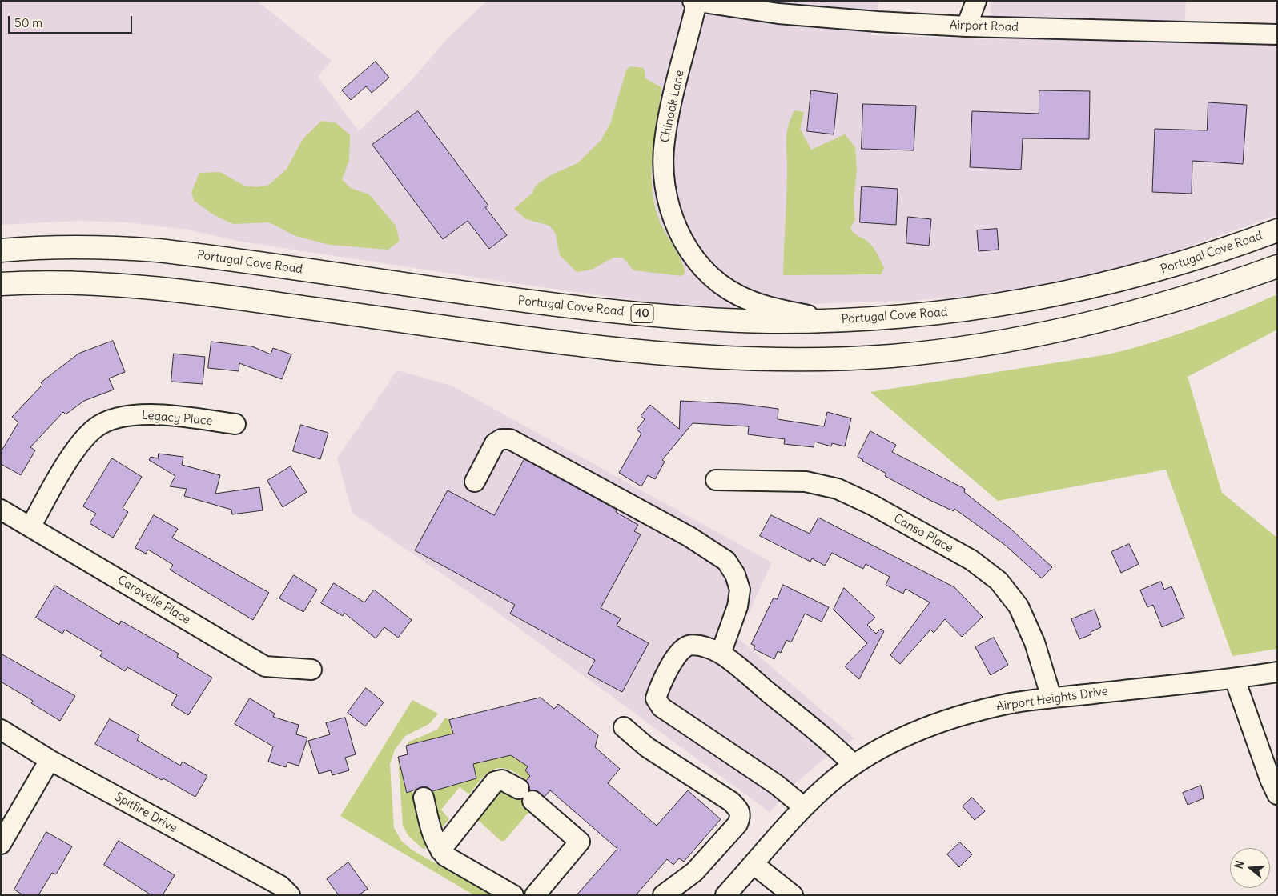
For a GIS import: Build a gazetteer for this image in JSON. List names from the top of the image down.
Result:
{
  "streets": {
    "main road": ["Portugal Cove Road", "40"],
    "street": [
      "Airport Road",
      "Chinook Lane",
      "Legacy Place",
      "Canso Place",
      "Caravelle Place",
      "Airport Heights Drive",
      "Spitfire Drive"
    ]
  },
  "crossings": [
    ["Airport Road", "Chinook Lane"],
    ["Chinook Lane", "Portugal Cove Road"],
    ["Legacy Place", "Caravelle Place"],
    ["Canso Place", "Airport Heights Drive"]
  ],
  "scale_bar": "50 m",
  "north": "left"
}
